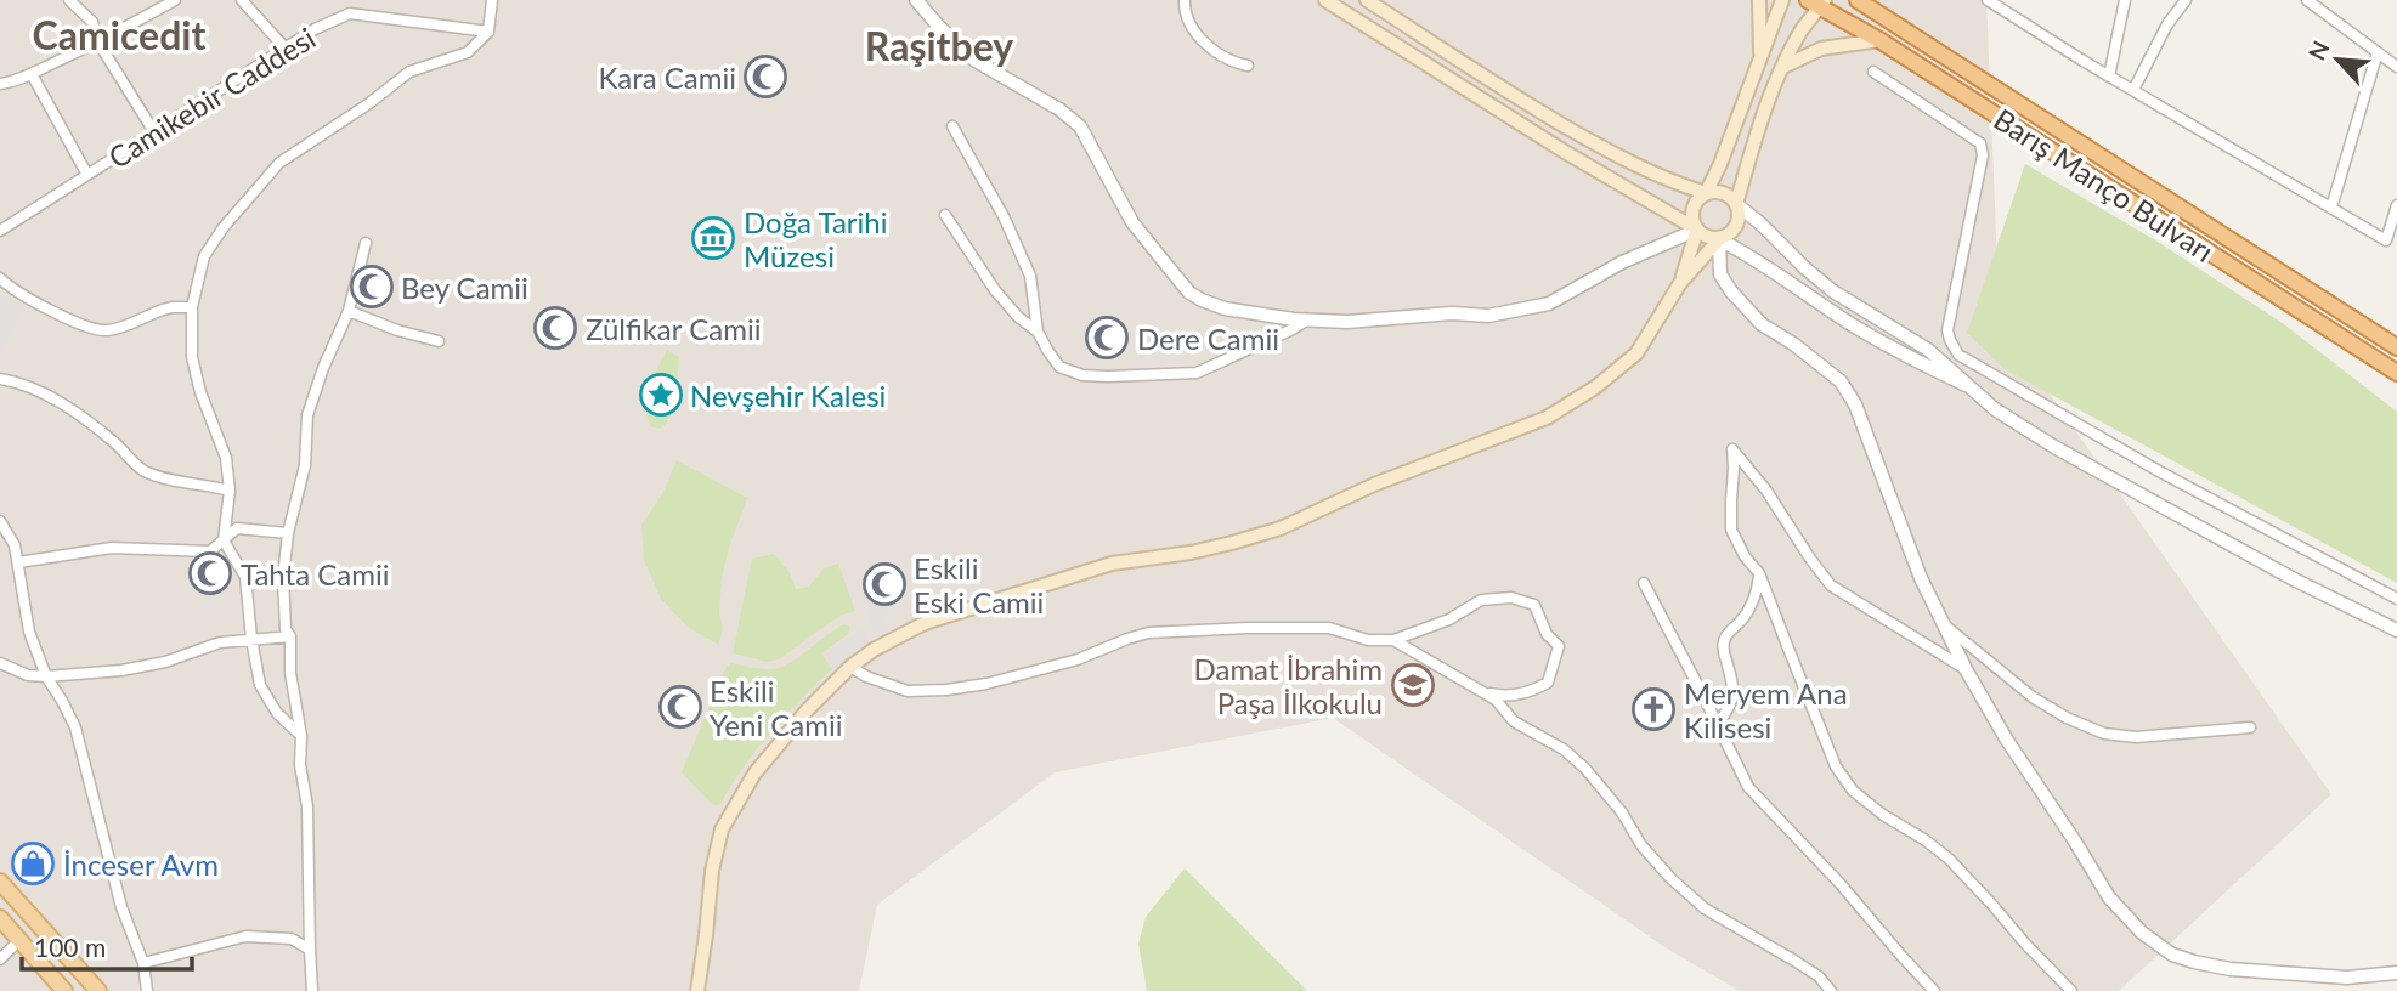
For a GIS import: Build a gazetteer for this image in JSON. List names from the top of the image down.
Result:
{
  "streets": {
    "highway": ["Barış Manço Bulvarı"],
    "street": ["Camikebir Caddesi"]
  },
  "districts": ["Camicedit", "Raşitbey"],
  "places": {
    "mosque": [
      "Kara Camii",
      "Bey Camii",
      "Zülfikar Camii",
      "Dere Camii",
      "Tahta Camii",
      "Eskili Eski Camii",
      "Eskili Yeni Camii"
    ],
    "museum": ["Doğa Tarihi Müzesi"],
    "place": ["Nevşehir Kalesi"],
    "school or university": ["Damat İbrahim Paşa İlkokulu"],
    "church": ["Meryem Ana Kilisesi"],
    "shop": ["İnceser Avm"]
  },
  "scale_bar": "100 m",
  "north": "top left"
}
